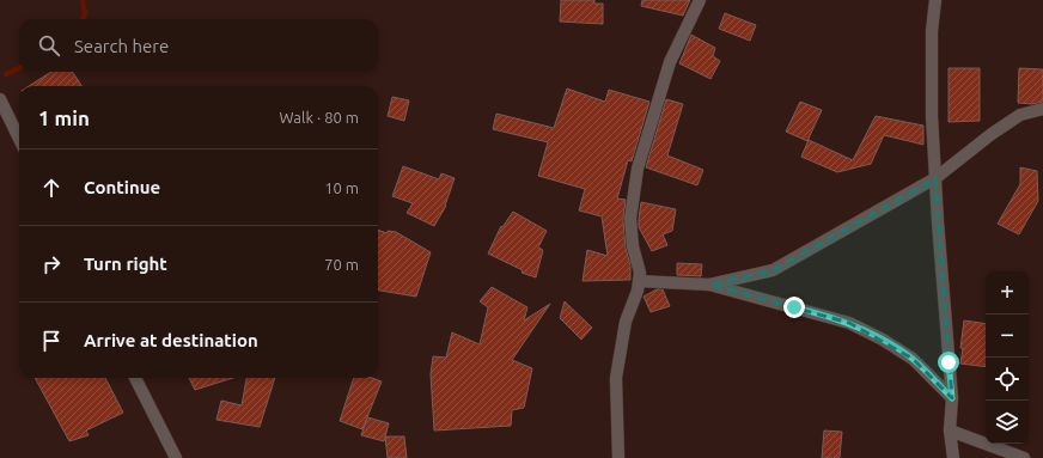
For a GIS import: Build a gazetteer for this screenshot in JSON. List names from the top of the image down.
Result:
{
  "page": {
    "search": "Search here",
    "heading": ["1 min", "Walk · 80 m"],
    "list": [
      ["Continue", "10 m"],
      ["Turn right", "70 m"],
      "Arrive at destination"
    ],
    "map_buttons": ["+", "−"]
  }
}
